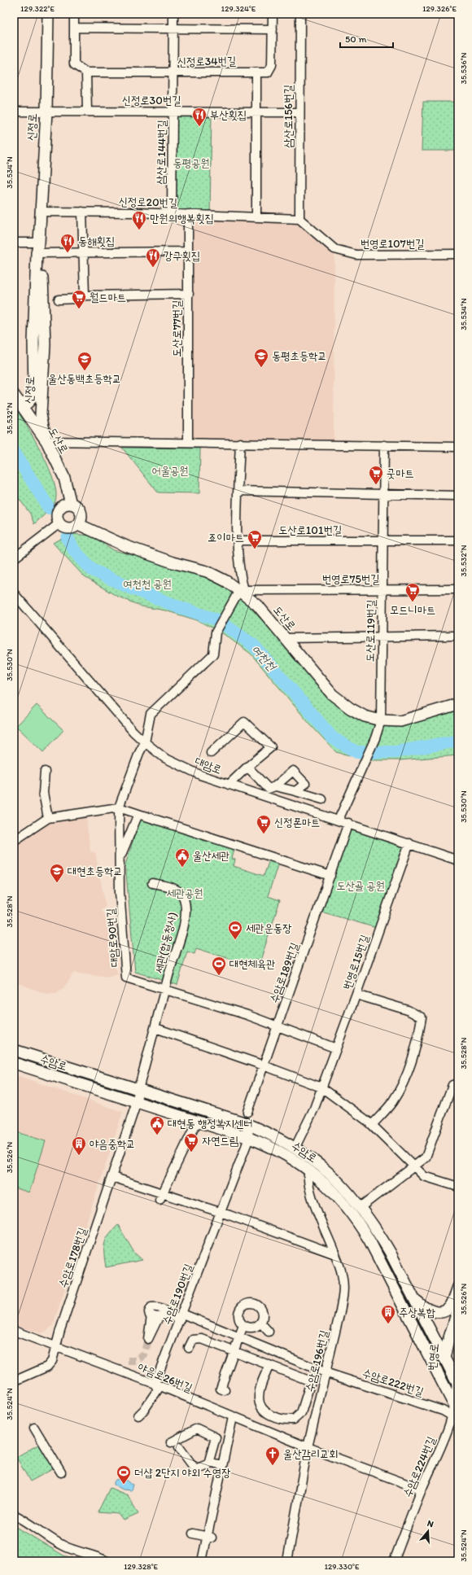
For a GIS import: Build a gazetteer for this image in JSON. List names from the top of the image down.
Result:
{
  "streets": {
    "main road": [
      "신정로",
      "도산로",
      "수암로",
      "번영로"
    ],
    "street": [
      "신정로34번길",
      "신정로30번길",
      "삼산로156번길",
      "삼산로144번길",
      "신정로20번길",
      "번영로107번길",
      "도산로77번길",
      "도산로101번길",
      "번영로75번길",
      "도산로119번길",
      "대암로",
      "대암로90번길",
      "세관(합동청사)",
      "번영로15번길",
      "수암로189번길",
      "수암로178번길",
      "수암로190번길",
      "수암로196번길",
      "야음로26번길",
      "수암로222번길",
      "수암로224번길"
    ]
  },
  "crossings": [
    ["신정로34번길", "삼산로144번길"],
    ["신정로30번길", "삼산로156번길"],
    ["신정로30번길", "신정로"],
    ["신정로30번길", "삼산로144번길"],
    ["삼산로156번길", "신정로20번길"],
    ["삼산로156번길", "번영로107번길"],
    ["신정로", "신정로20번길"],
    ["신정로", "도산로"],
    ["삼산로144번길", "신정로20번길"],
    ["신정로20번길", "번영로107번길"],
    ["신정로20번길", "도산로77번길"],
    ["도산로", "번영로75번길"],
    ["도산로", "도산로119번길"],
    ["도산로", "대암로90번길"],
    ["도산로101번길", "도산로119번길"],
    ["번영로75번길", "도산로119번길"],
    ["번영로75번길", "대암로90번길"],
    ["도산로119번길", "대암로"],
    ["대암로", "대암로90번길"],
    ["대암로", "번영로15번길"],
    ["대암로", "수암로189번길"],
    ["대암로90번길", "세관(합동청사)"],
    ["대암로90번길", "번영로15번길"],
    ["대암로90번길", "수암로189번길"],
    ["번영로15번길", "수암로"],
    ["수암로", "수암로178번길"],
    ["수암로", "수암로190번길"],
    ["수암로", "번영로"],
    ["수암로", "수암로196번길"],
    ["수암로", "수암로222번길"],
    ["수암로", "수암로224번길"],
    ["수암로178번길", "야음로26번길"],
    ["수암로190번길", "야음로26번길"],
    ["수암로190번길", "수암로222번길"],
    ["수암로196번길", "야음로26번길"],
    ["수암로196번길", "수암로222번길"],
    ["야음로26번길", "수암로224번길"],
    ["수암로222번길", "수암로224번길"]
  ],
  "water": ["여천천"],
  "parks": [
    "동평공원",
    "어울공원",
    "여천천 공원",
    "도산골 공원",
    "세관공원"
  ],
  "places": {
    "restaurant": [
      "부산횟집",
      "만원의행복횟집",
      "동해횟집",
      "강구횟집"
    ],
    "supermarket": [
      "월드마트",
      "굿마트",
      "죠이마트",
      "모드니마트",
      "신정폰마트",
      "자연드림"
    ],
    "school or university": ["동평초등학교", "울산동백초등학교", "대현초등학교"],
    "public building": ["울산세관", "대현동 행정복지센터"],
    "sports": ["세관운동장", "대현체육관", "더샵 2단지 야외 수영장"],
    "building": ["야음중학교", "주상복합"],
    "church": ["울산감리교회"]
  },
  "scale_bar": "50 m",
  "north": "top",
  "coordinates": [
    "129.322°E",
    "129.324°E",
    "129.326°E",
    "35.536°N",
    "35.534°N",
    "35.532°N",
    "35.530°N",
    "35.528°N",
    "35.526°N",
    "35.524°N",
    "129.328°E",
    "129.330°E"
  ]
}
